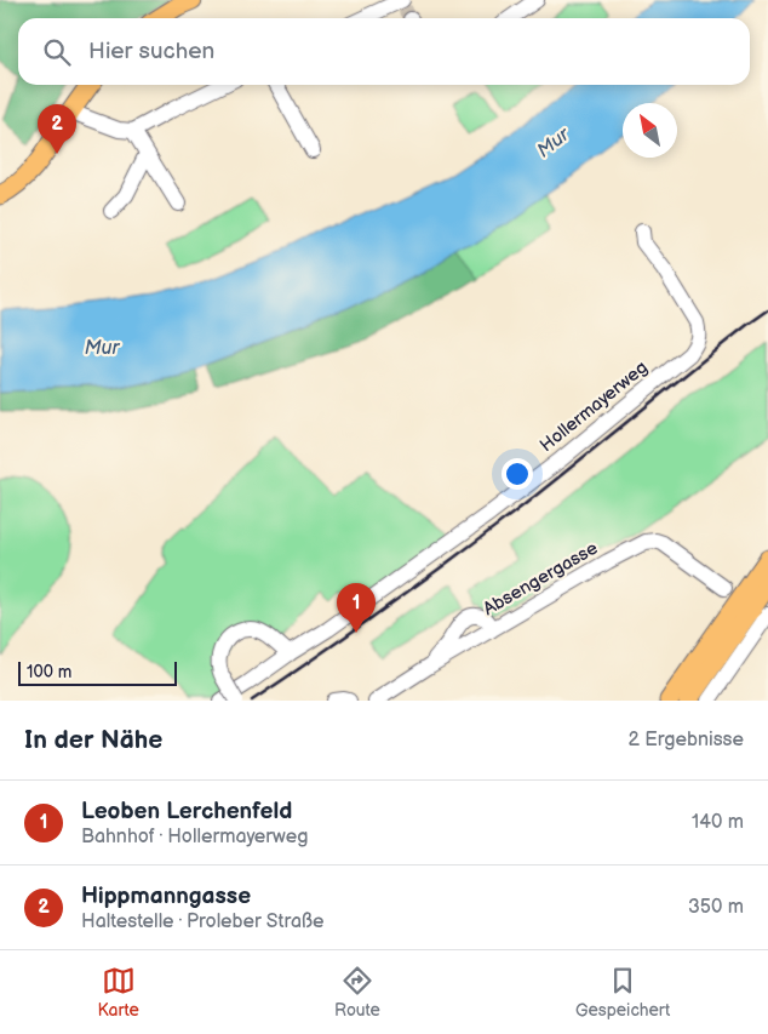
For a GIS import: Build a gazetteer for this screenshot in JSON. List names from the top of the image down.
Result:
{
  "streets": {
    "street": ["Hollermayerweg", "Absengergasse"]
  },
  "water": ["Mur"],
  "scale_bar": "100 m",
  "north": "top left",
  "page": {
    "search": "Hier suchen",
    "pins": ["2", "1"],
    "scale": "100 m",
    "heading": ["In der Nähe", "2 Ergebnisse"],
    "list": [
      {
        "mark": "1",
        "name": "Leoben Lerchenfeld",
        "note": "Bahnhof · Hollermayerweg",
        "value": "140 m"
      },
      {
        "mark": "2",
        "name": "Hippmanngasse",
        "note": "Haltestelle · Proleber Straße",
        "value": "350 m"
      }
    ],
    "nav": ["Karte", "Route", "Gespeichert"]
  }
}
